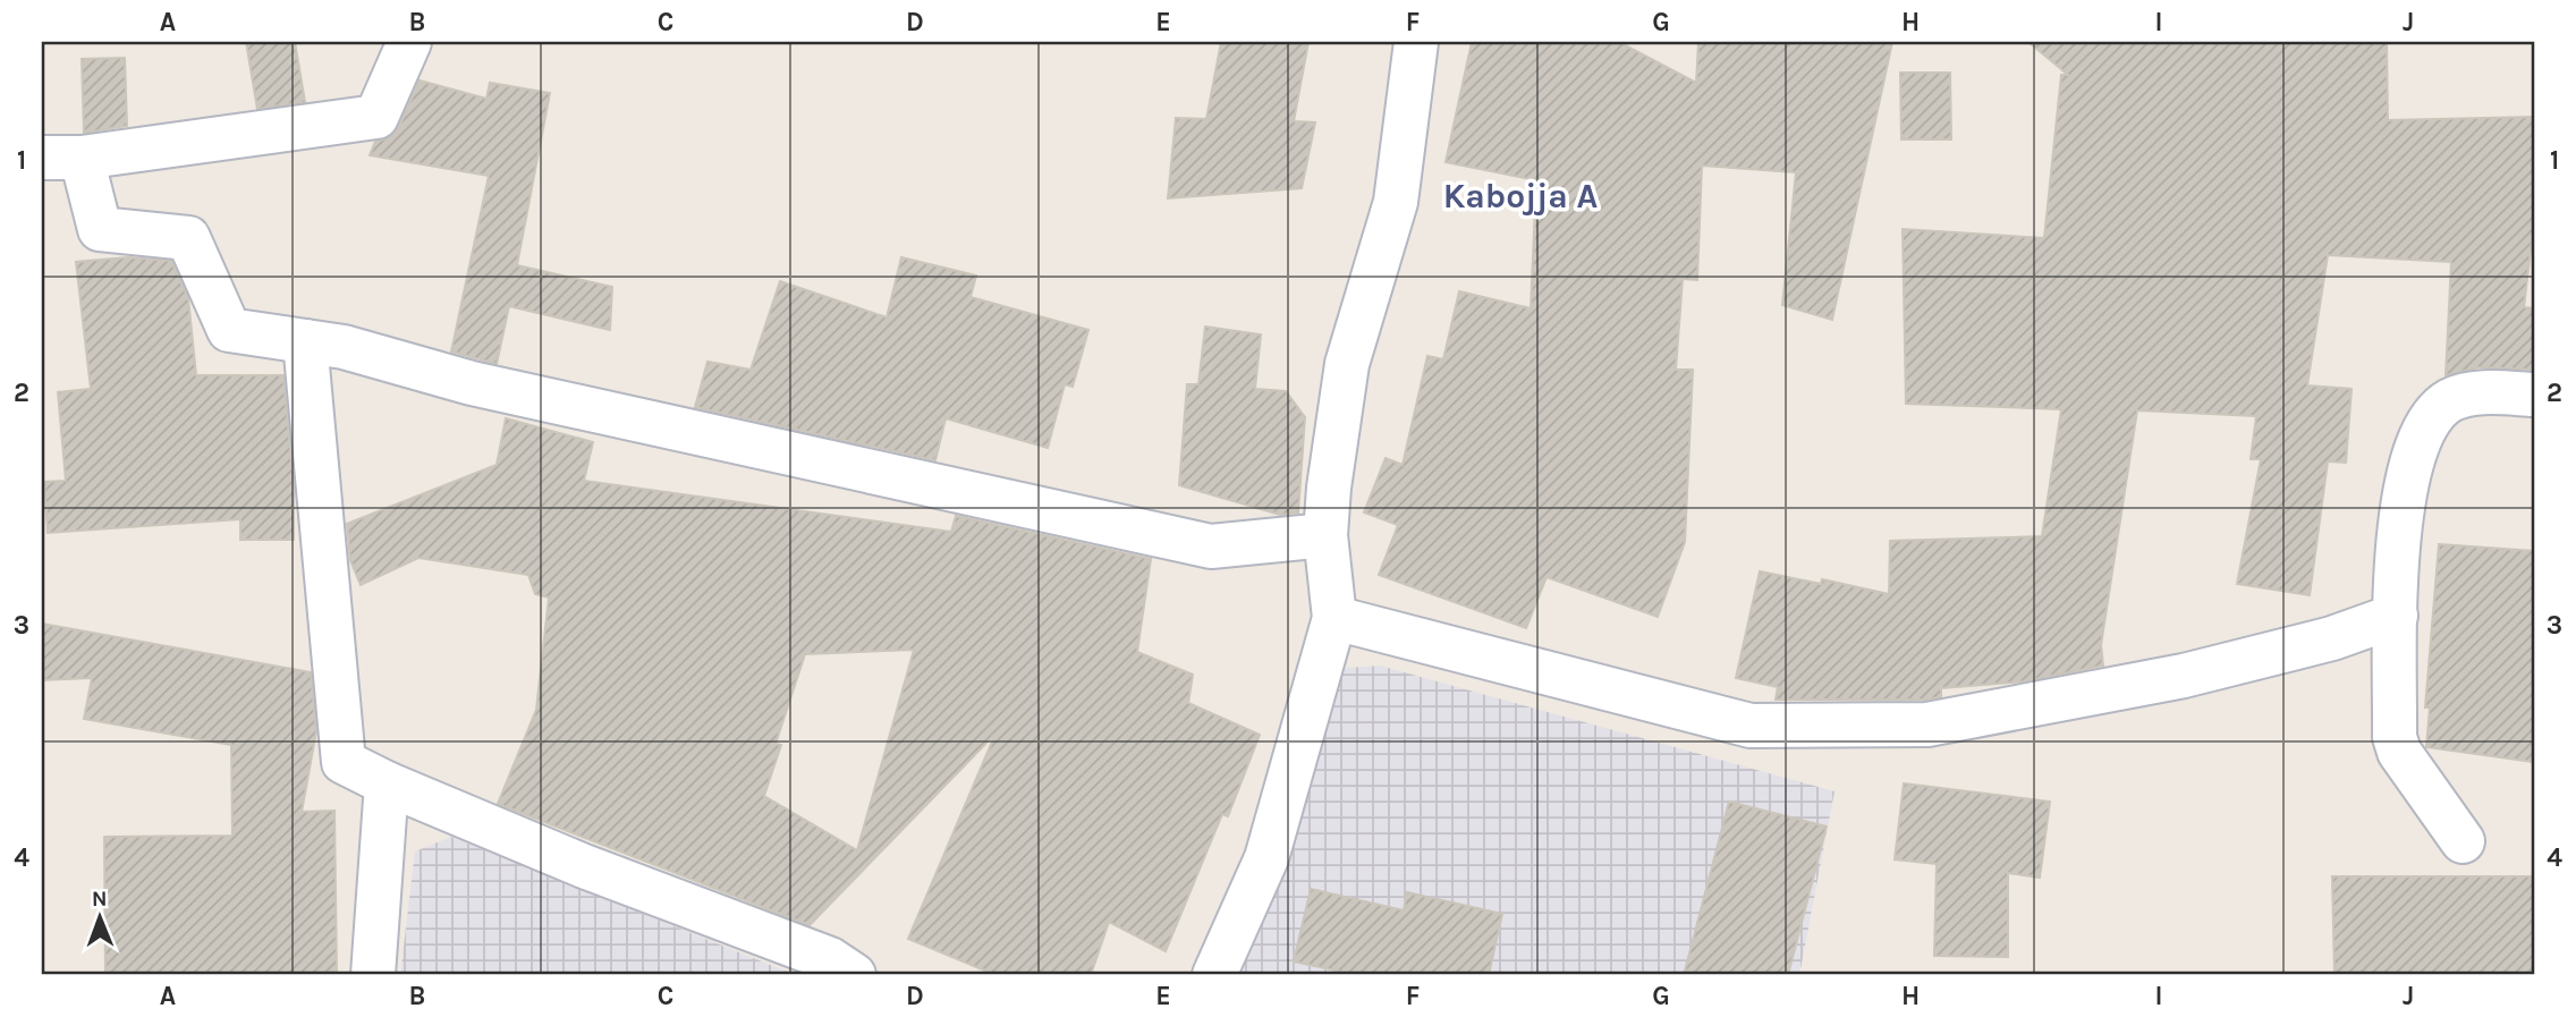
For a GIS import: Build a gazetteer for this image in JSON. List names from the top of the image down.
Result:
{
  "districts": ["Kabojja A"],
  "north": "top",
  "grid": {
    "columns": [
      "A",
      "B",
      "C",
      "D",
      "E",
      "F",
      "G",
      "H",
      "I",
      "J"
    ],
    "rows": [
      "1",
      "2",
      "3",
      "4"
    ]
  }
}
